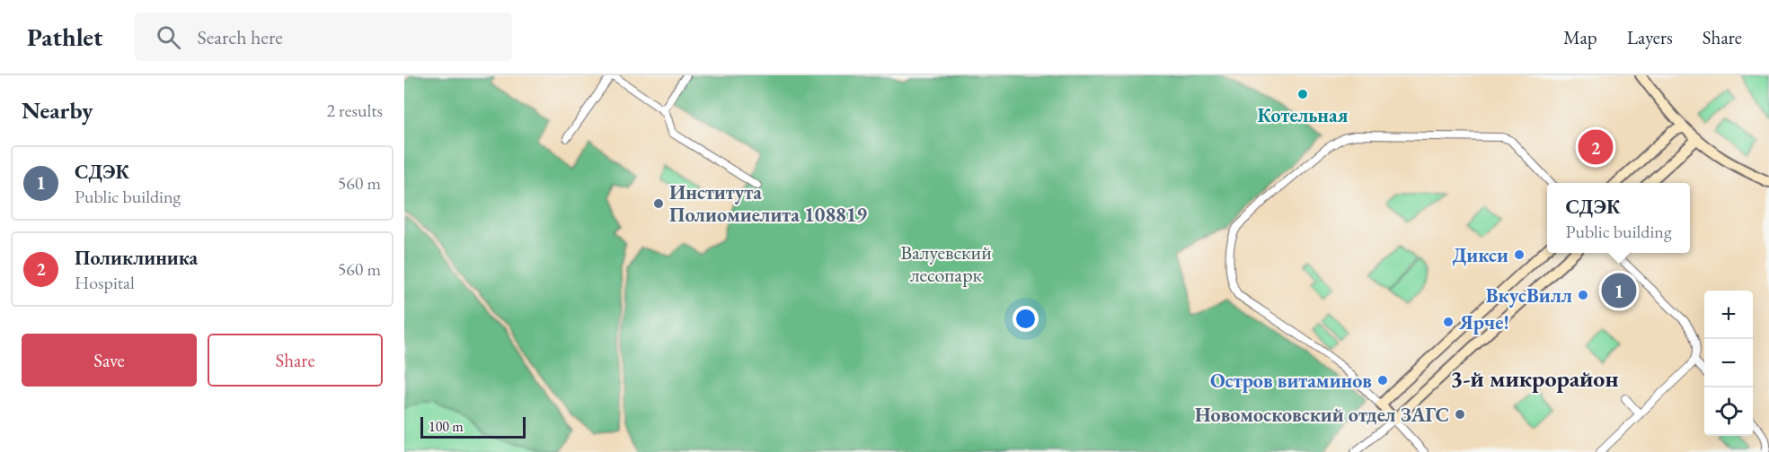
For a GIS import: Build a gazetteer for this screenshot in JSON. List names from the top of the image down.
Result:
{
  "districts": ["3-й микрорайон"],
  "parks": ["Валуевский лесопарк"],
  "places": [
    "Котельная",
    "Института Полиомиелита 108819",
    "Дикси",
    "ВкусВилл",
    "Ярче!",
    "Остров витаминов",
    "Новомосковский отдел ЗАГС"
  ],
  "scale_bar": "100 m",
  "page": {
    "header": "Pathlet",
    "search": "Search here",
    "nav": ["Map", "Layers", "Share"],
    "heading": ["Nearby", "2 results"],
    "pins": ["2", "1"],
    "list": [
      {
        "mark": "1",
        "name": "СДЭК",
        "note": "Public building",
        "value": "560 m"
      },
      {
        "mark": "2",
        "name": "Поликлиника",
        "note": "Hospital",
        "value": "560 m"
      }
    ],
    "popup": ["СДЭК", "Public building"],
    "map_buttons": ["+", "−"],
    "buttons": ["Save", "Share"],
    "scale": "100 m"
  }
}
